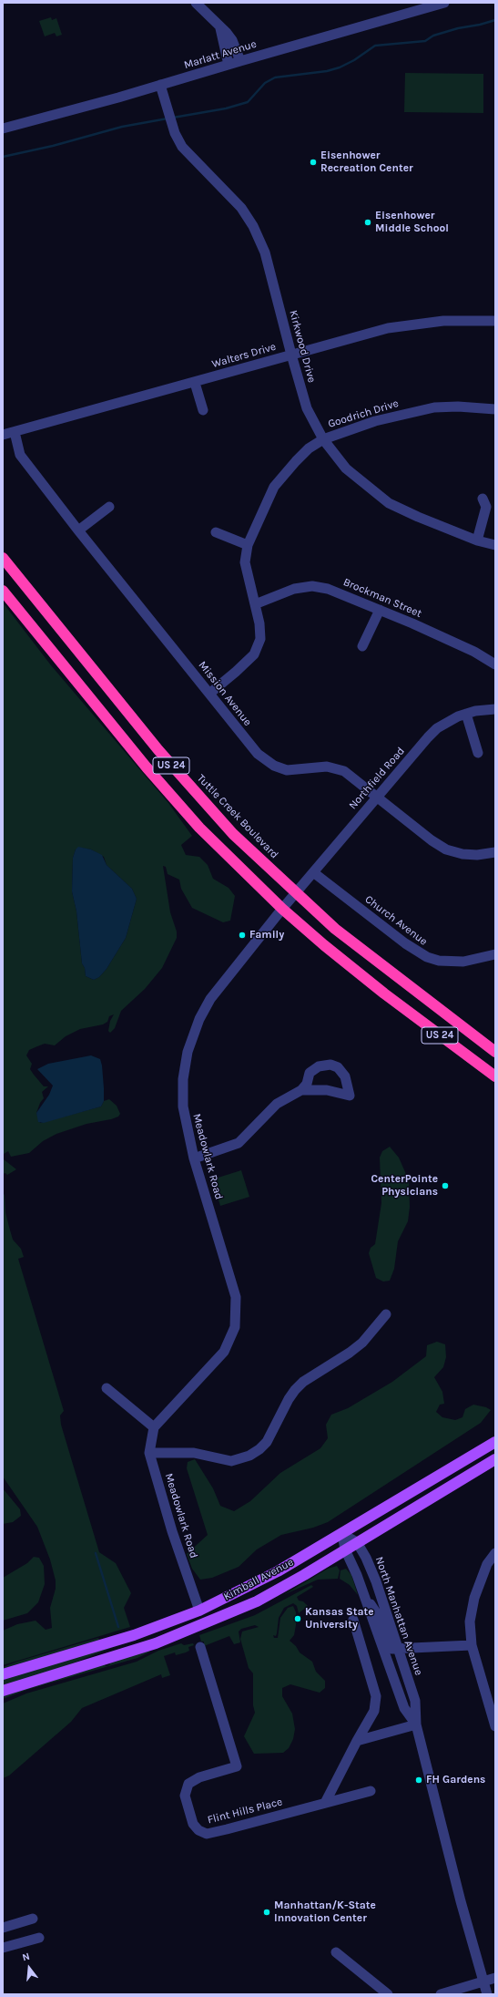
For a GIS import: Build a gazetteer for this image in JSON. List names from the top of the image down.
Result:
{
  "streets": {
    "highway": ["US 24", "Tuttle Creek Boulevard"],
    "main road": ["Kimball Avenue"],
    "street": [
      "Marlatt Avenue",
      "Kirkwood Drive",
      "Walters Drive",
      "Goodrich Drive",
      "Brockman Street",
      "Mission Avenue",
      "Northfield Road",
      "Church Avenue",
      "Meadowlark Road",
      "North Manhattan Avenue",
      "Flint Hills Place"
    ]
  },
  "crossings": [
    ["Marlatt Avenue", "Kirkwood Drive"],
    ["Kirkwood Drive", "Walters Drive"],
    ["Kirkwood Drive", "Goodrich Drive"],
    ["Walters Drive", "Mission Avenue"],
    ["Goodrich Drive", "Brockman Street"],
    ["Goodrich Drive", "Mission Avenue"],
    ["Mission Avenue", "Northfield Road"],
    ["US 24", "Meadowlark Road"],
    ["Northfield Road", "Tuttle Creek Boulevard"],
    ["Northfield Road", "Church Avenue"],
    ["Northfield Road", "Meadowlark Road"],
    ["Tuttle Creek Boulevard", "Meadowlark Road"],
    ["Meadowlark Road", "Kimball Avenue"],
    ["Kimball Avenue", "North Manhattan Avenue"]
  ],
  "places": [
    "Eisenhower Recreation Center",
    "Eisenhower Middle School",
    "Family",
    "CenterPointe Physicians",
    "Kansas State University",
    "FH Gardens",
    "Manhattan/K-State Innovation Center"
  ],
  "north": "top"
}
